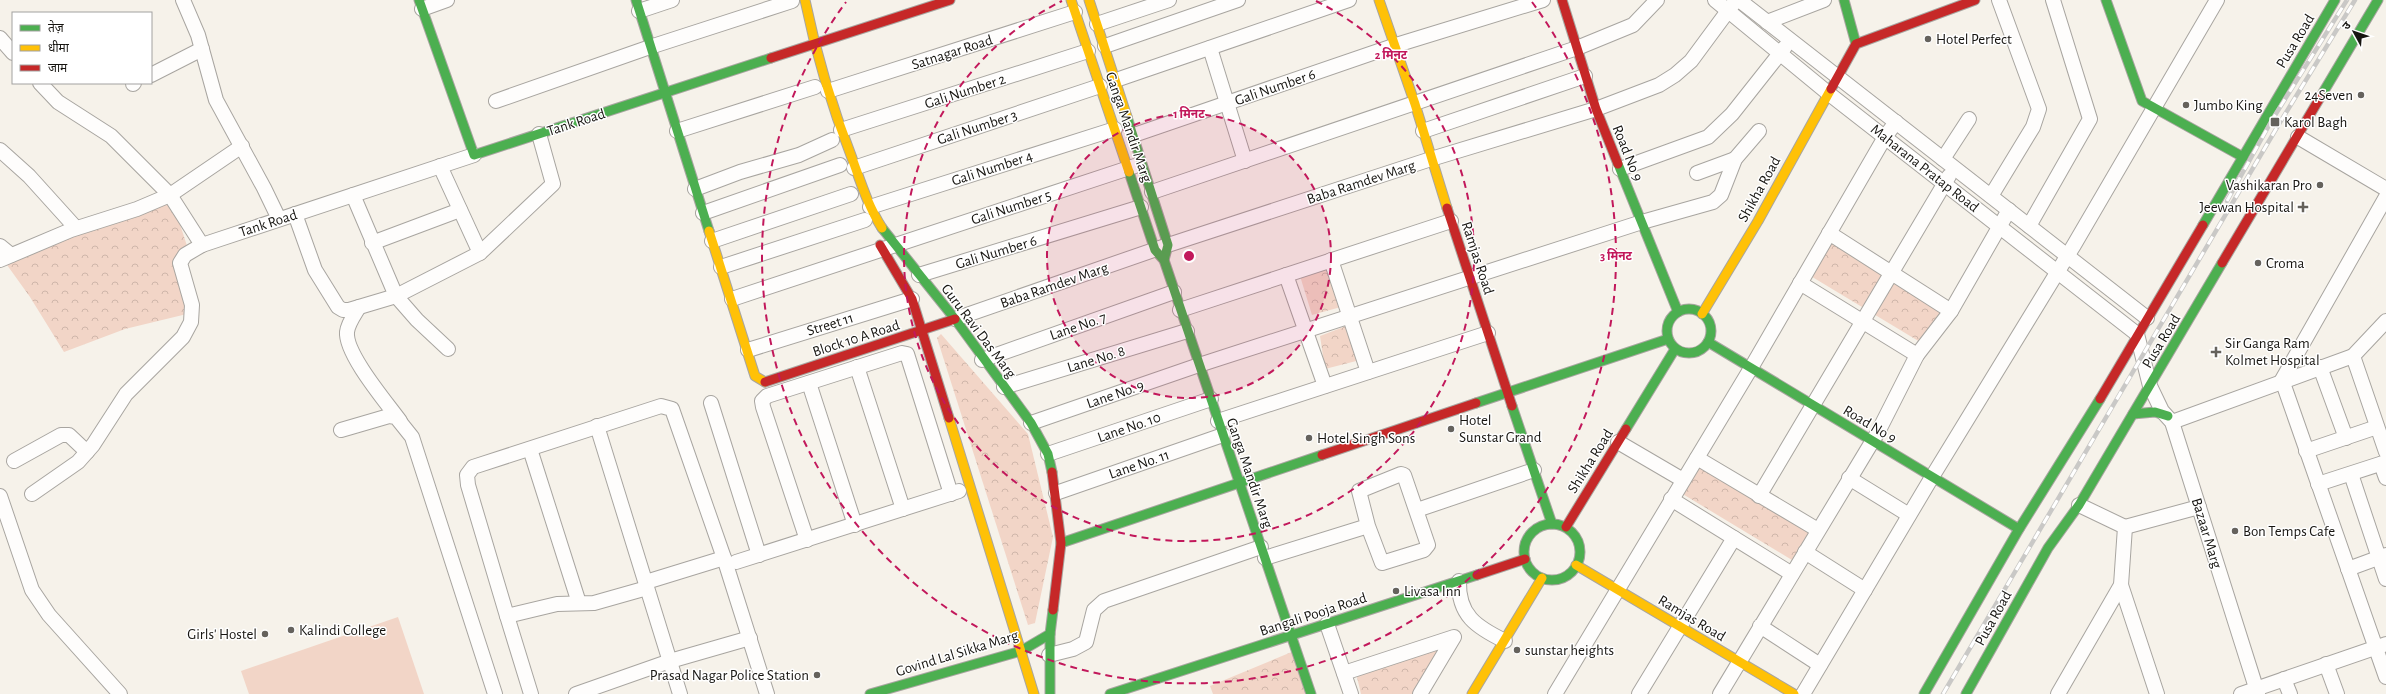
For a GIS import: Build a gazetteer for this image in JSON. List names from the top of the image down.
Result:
{
  "streets": {
    "street": [
      "Pusa Road",
      "Satnagar Road",
      "Gali Number 6",
      "Gali Number 2",
      "Tank Road",
      "Gali Number 3",
      "Ganga Mandir Marg",
      "Road No 9",
      "Gali Number 4",
      "Maharana Pratap Road",
      "Baba Ramdev Marg",
      "Shikha Road",
      "Gali Number 5",
      "Ramjas Road",
      "Street 11",
      "Lane No. 7",
      "Guru Ravi Das Marg",
      "Block 10 A Road",
      "Lane No. 8",
      "Lane No. 9",
      "Lane No. 10",
      "Lane No. 11",
      "Bazaar Marg",
      "Bangali Pooja Road",
      "Govind Lal Sikka Marg"
    ]
  },
  "crossings": [
    ["Pusa Road", "Road No 9"],
    ["Pusa Road", "Maharana Pratap Road"],
    ["Pusa Road", "Bazaar Marg"],
    ["Satnagar Road", "Ganga Mandir Marg"],
    ["Satnagar Road", "Guru Ravi Das Marg"],
    ["Gali Number 6", "Ganga Mandir Marg"],
    ["Gali Number 6", "Ramjas Road"],
    ["Gali Number 6", "Guru Ravi Das Marg"],
    ["Gali Number 2", "Gali Number 3"],
    ["Gali Number 2", "Ganga Mandir Marg"],
    ["Gali Number 2", "Guru Ravi Das Marg"],
    ["Tank Road", "Guru Ravi Das Marg"],
    ["Gali Number 3", "Ganga Mandir Marg"],
    ["Gali Number 3", "Guru Ravi Das Marg"],
    ["Ganga Mandir Marg", "Gali Number 4"],
    ["Ganga Mandir Marg", "Baba Ramdev Marg"],
    ["Ganga Mandir Marg", "Gali Number 5"],
    ["Ganga Mandir Marg", "Lane No. 7"],
    ["Ganga Mandir Marg", "Lane No. 8"],
    ["Ganga Mandir Marg", "Lane No. 9"],
    ["Ganga Mandir Marg", "Lane No. 10"],
    ["Ganga Mandir Marg", "Lane No. 11"],
    ["Ganga Mandir Marg", "Bangali Pooja Road"],
    ["Road No 9", "Baba Ramdev Marg"],
    ["Road No 9", "Shikha Road"],
    ["Road No 9", "Lane No. 9"],
    ["Gali Number 4", "Guru Ravi Das Marg"],
    ["Maharana Pratap Road", "Baba Ramdev Marg"],
    ["Maharana Pratap Road", "Shikha Road"],
    ["Baba Ramdev Marg", "Ramjas Road"],
    ["Baba Ramdev Marg", "Guru Ravi Das Marg"],
    ["Baba Ramdev Marg", "Block 10 A Road"],
    ["Shikha Road", "Ramjas Road"],
    ["Shikha Road", "Bangali Pooja Road"],
    ["Gali Number 5", "Guru Ravi Das Marg"],
    ["Ramjas Road", "Lane No. 9"],
    ["Ramjas Road", "Bangali Pooja Road"],
    ["Street 11", "Guru Ravi Das Marg"],
    ["Street 11", "Block 10 A Road"],
    ["Lane No. 7", "Guru Ravi Das Marg"],
    ["Guru Ravi Das Marg", "Block 10 A Road"],
    ["Guru Ravi Das Marg", "Lane No. 8"],
    ["Guru Ravi Das Marg", "Lane No. 9"],
    ["Guru Ravi Das Marg", "Lane No. 10"],
    ["Guru Ravi Das Marg", "Lane No. 11"],
    ["Guru Ravi Das Marg", "Govind Lal Sikka Marg"]
  ],
  "places": {
    "other": [
      "Hotel Perfect",
      "24Seven",
      "Jumbo King",
      "Vashikaran Pro",
      "Croma",
      "Hotel Sunstar Grand",
      "Hotel Singh Sons",
      "Bon Temps Cafe",
      "Livasa Inn",
      "Kalindi College",
      "Girls' Hostel",
      "sunstar heights",
      "Prasad Nagar Police Station"
    ],
    "transit": ["Karol Bagh"],
    "health": ["Jeewan Hospital", "Sir Ganga Ram Kolmet Hospital"]
  },
  "legend": ["तेज़", "धीमा", "जाम"],
  "north": "top left",
  "rings": ["2 मिनट", "1 मिनट", "3 मिनट"]
}
